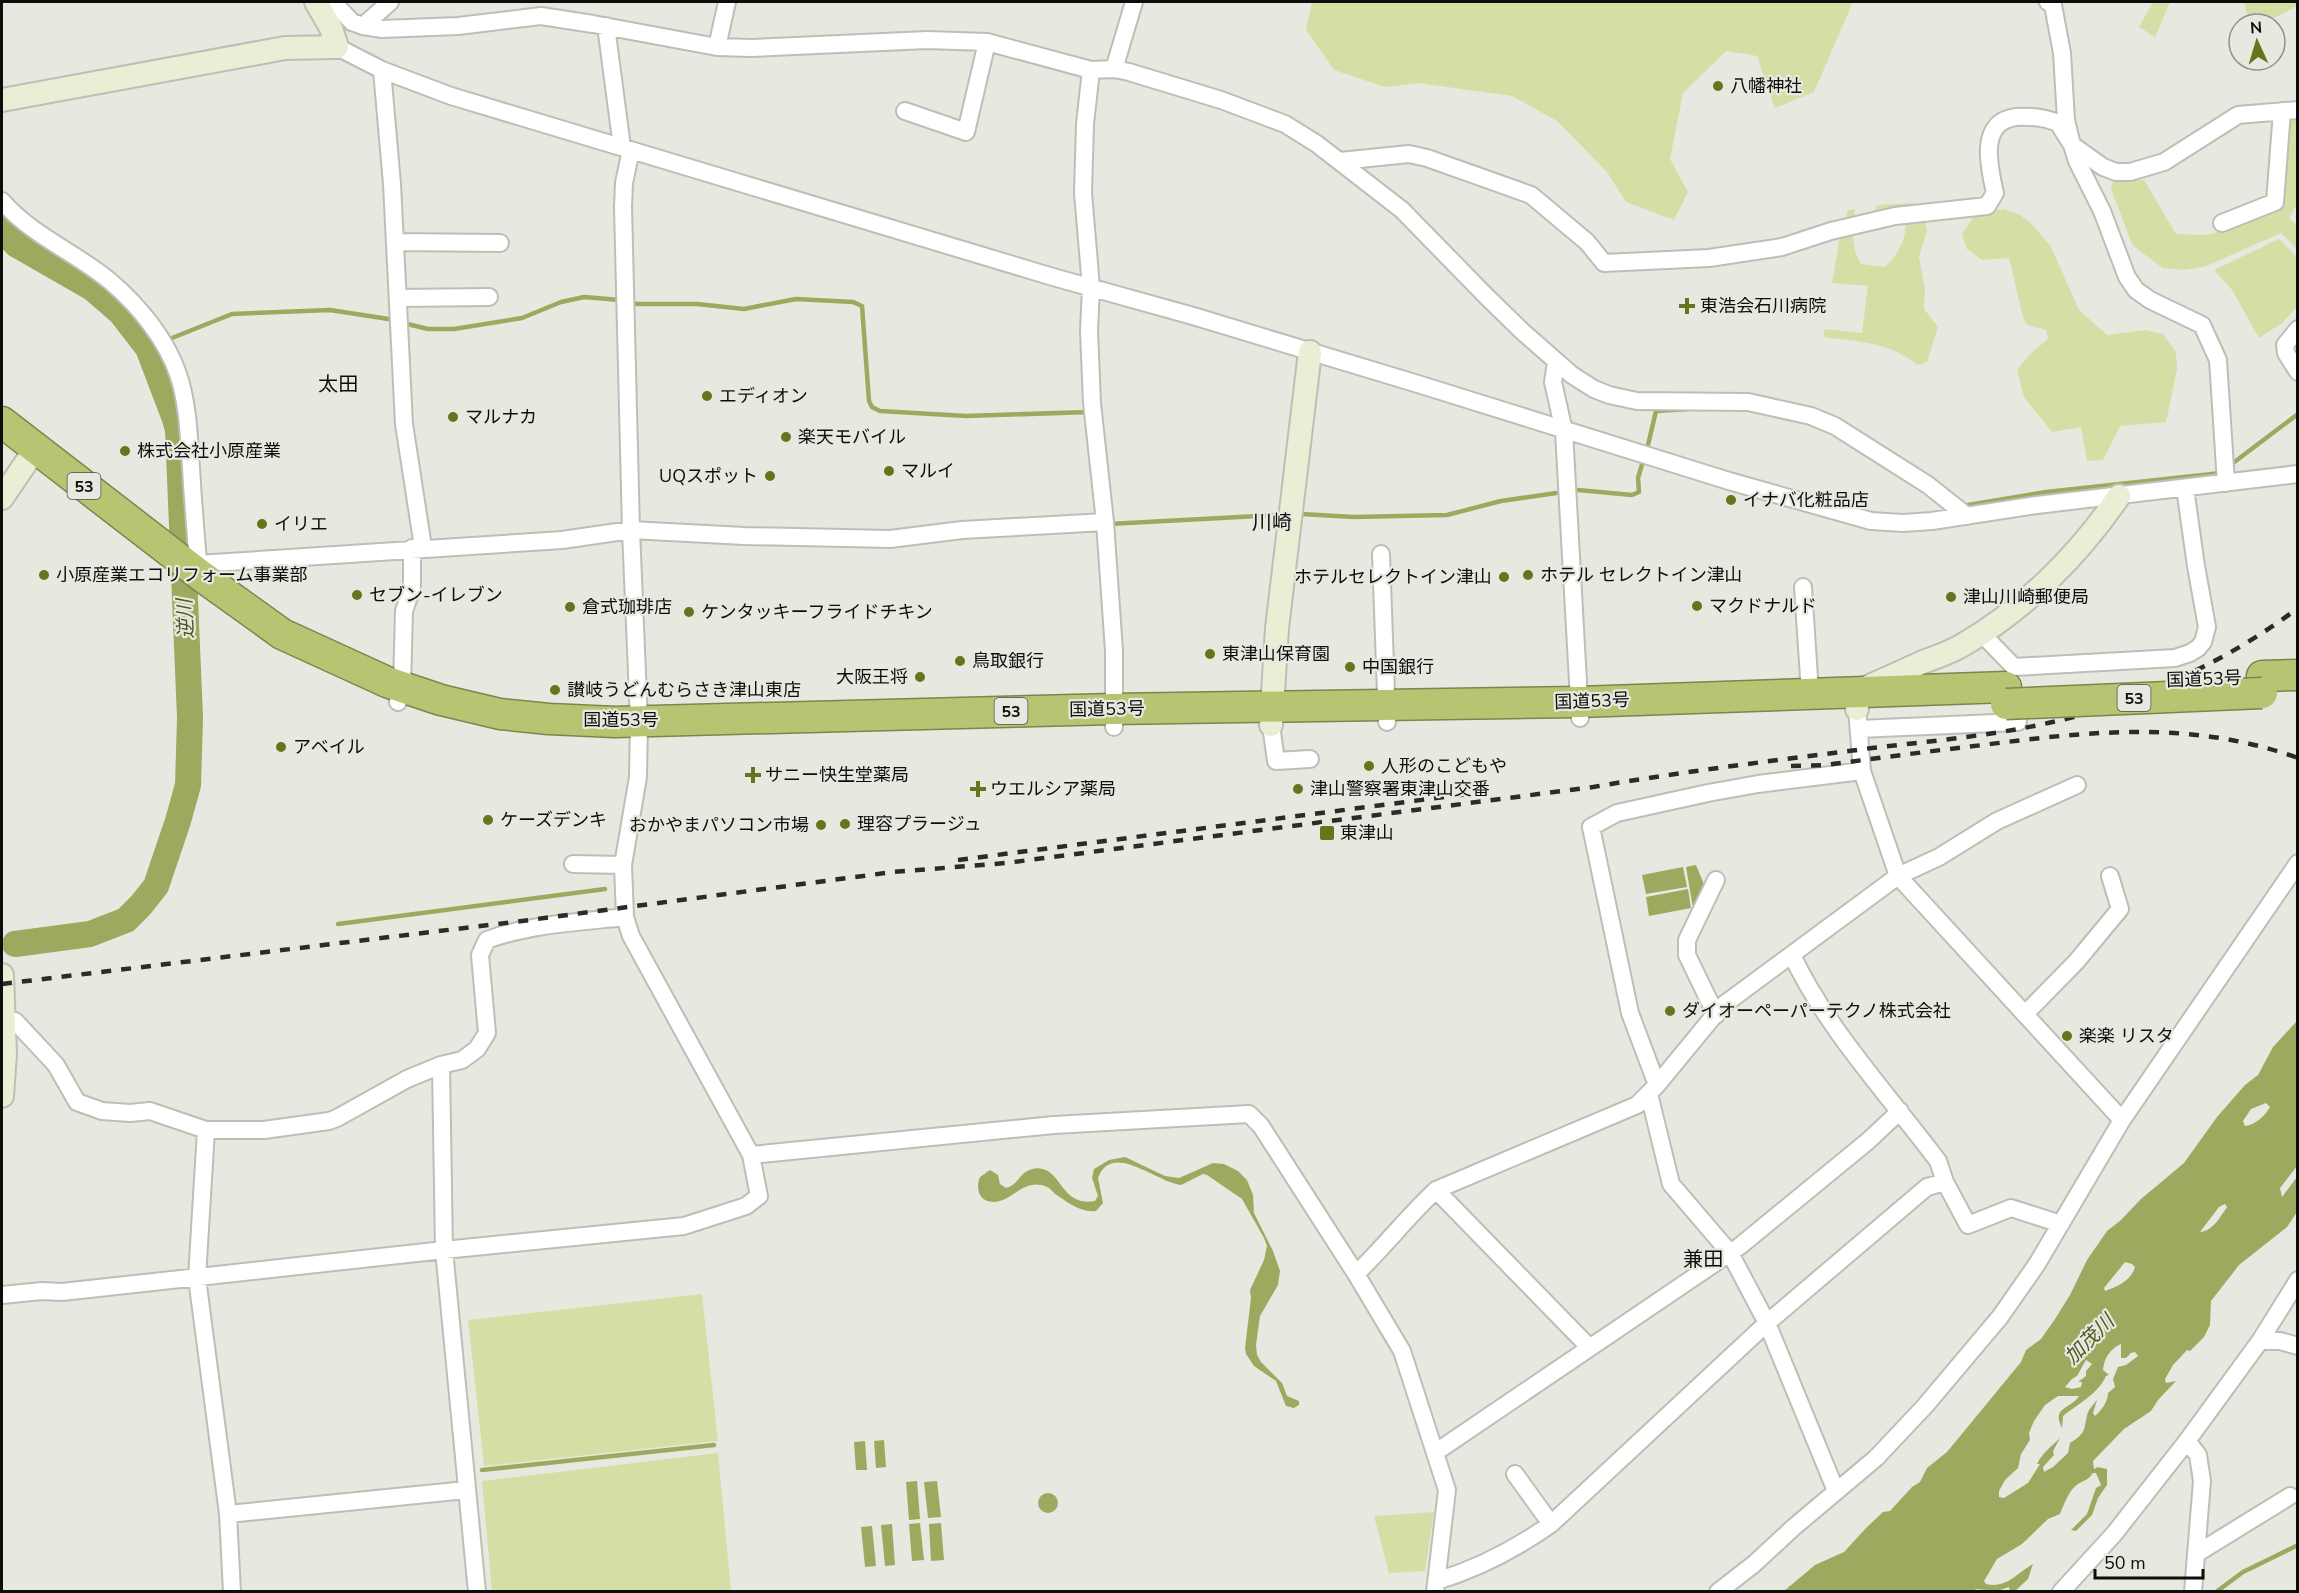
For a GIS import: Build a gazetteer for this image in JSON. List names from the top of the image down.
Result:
{
  "streets": {
    "highway": ["53", "国道53号"]
  },
  "districts": ["太田", "川崎", "兼田"],
  "water": ["逆川", "加茂川"],
  "places": {
    "other": [
      "八幡神社",
      "エディオン",
      "マルナカ",
      "楽天モバイル",
      "株式会社小原産業",
      "マルイ",
      "UQスポット",
      "イナバ化粧品店",
      "イリエ",
      "小原産業エコリフォーム事業部",
      "ホテル セレクトイン津山",
      "ホテルセレクトイン津山",
      "セブン-イレブン",
      "津山川崎郵便局",
      "マクドナルド",
      "倉式珈琲店",
      "ケンタッキーフライドチキン",
      "東津山保育園",
      "鳥取銀行",
      "中国銀行",
      "大阪王将",
      "讃岐うどんむらさき津山東店",
      "アベイル",
      "人形のこどもや",
      "津山警察署東津山交番",
      "ケーズデンキ",
      "理容プラージュ",
      "おかやまパソコン市場",
      "ダイオーペーパーテクノ株式会社",
      "楽楽 リスタ"
    ],
    "health": ["東浩会石川病院", "サニー快生堂薬局", "ウエルシア薬局"],
    "transit": ["東津山"]
  },
  "scale_bar": "50 m",
  "north": "top"
}
